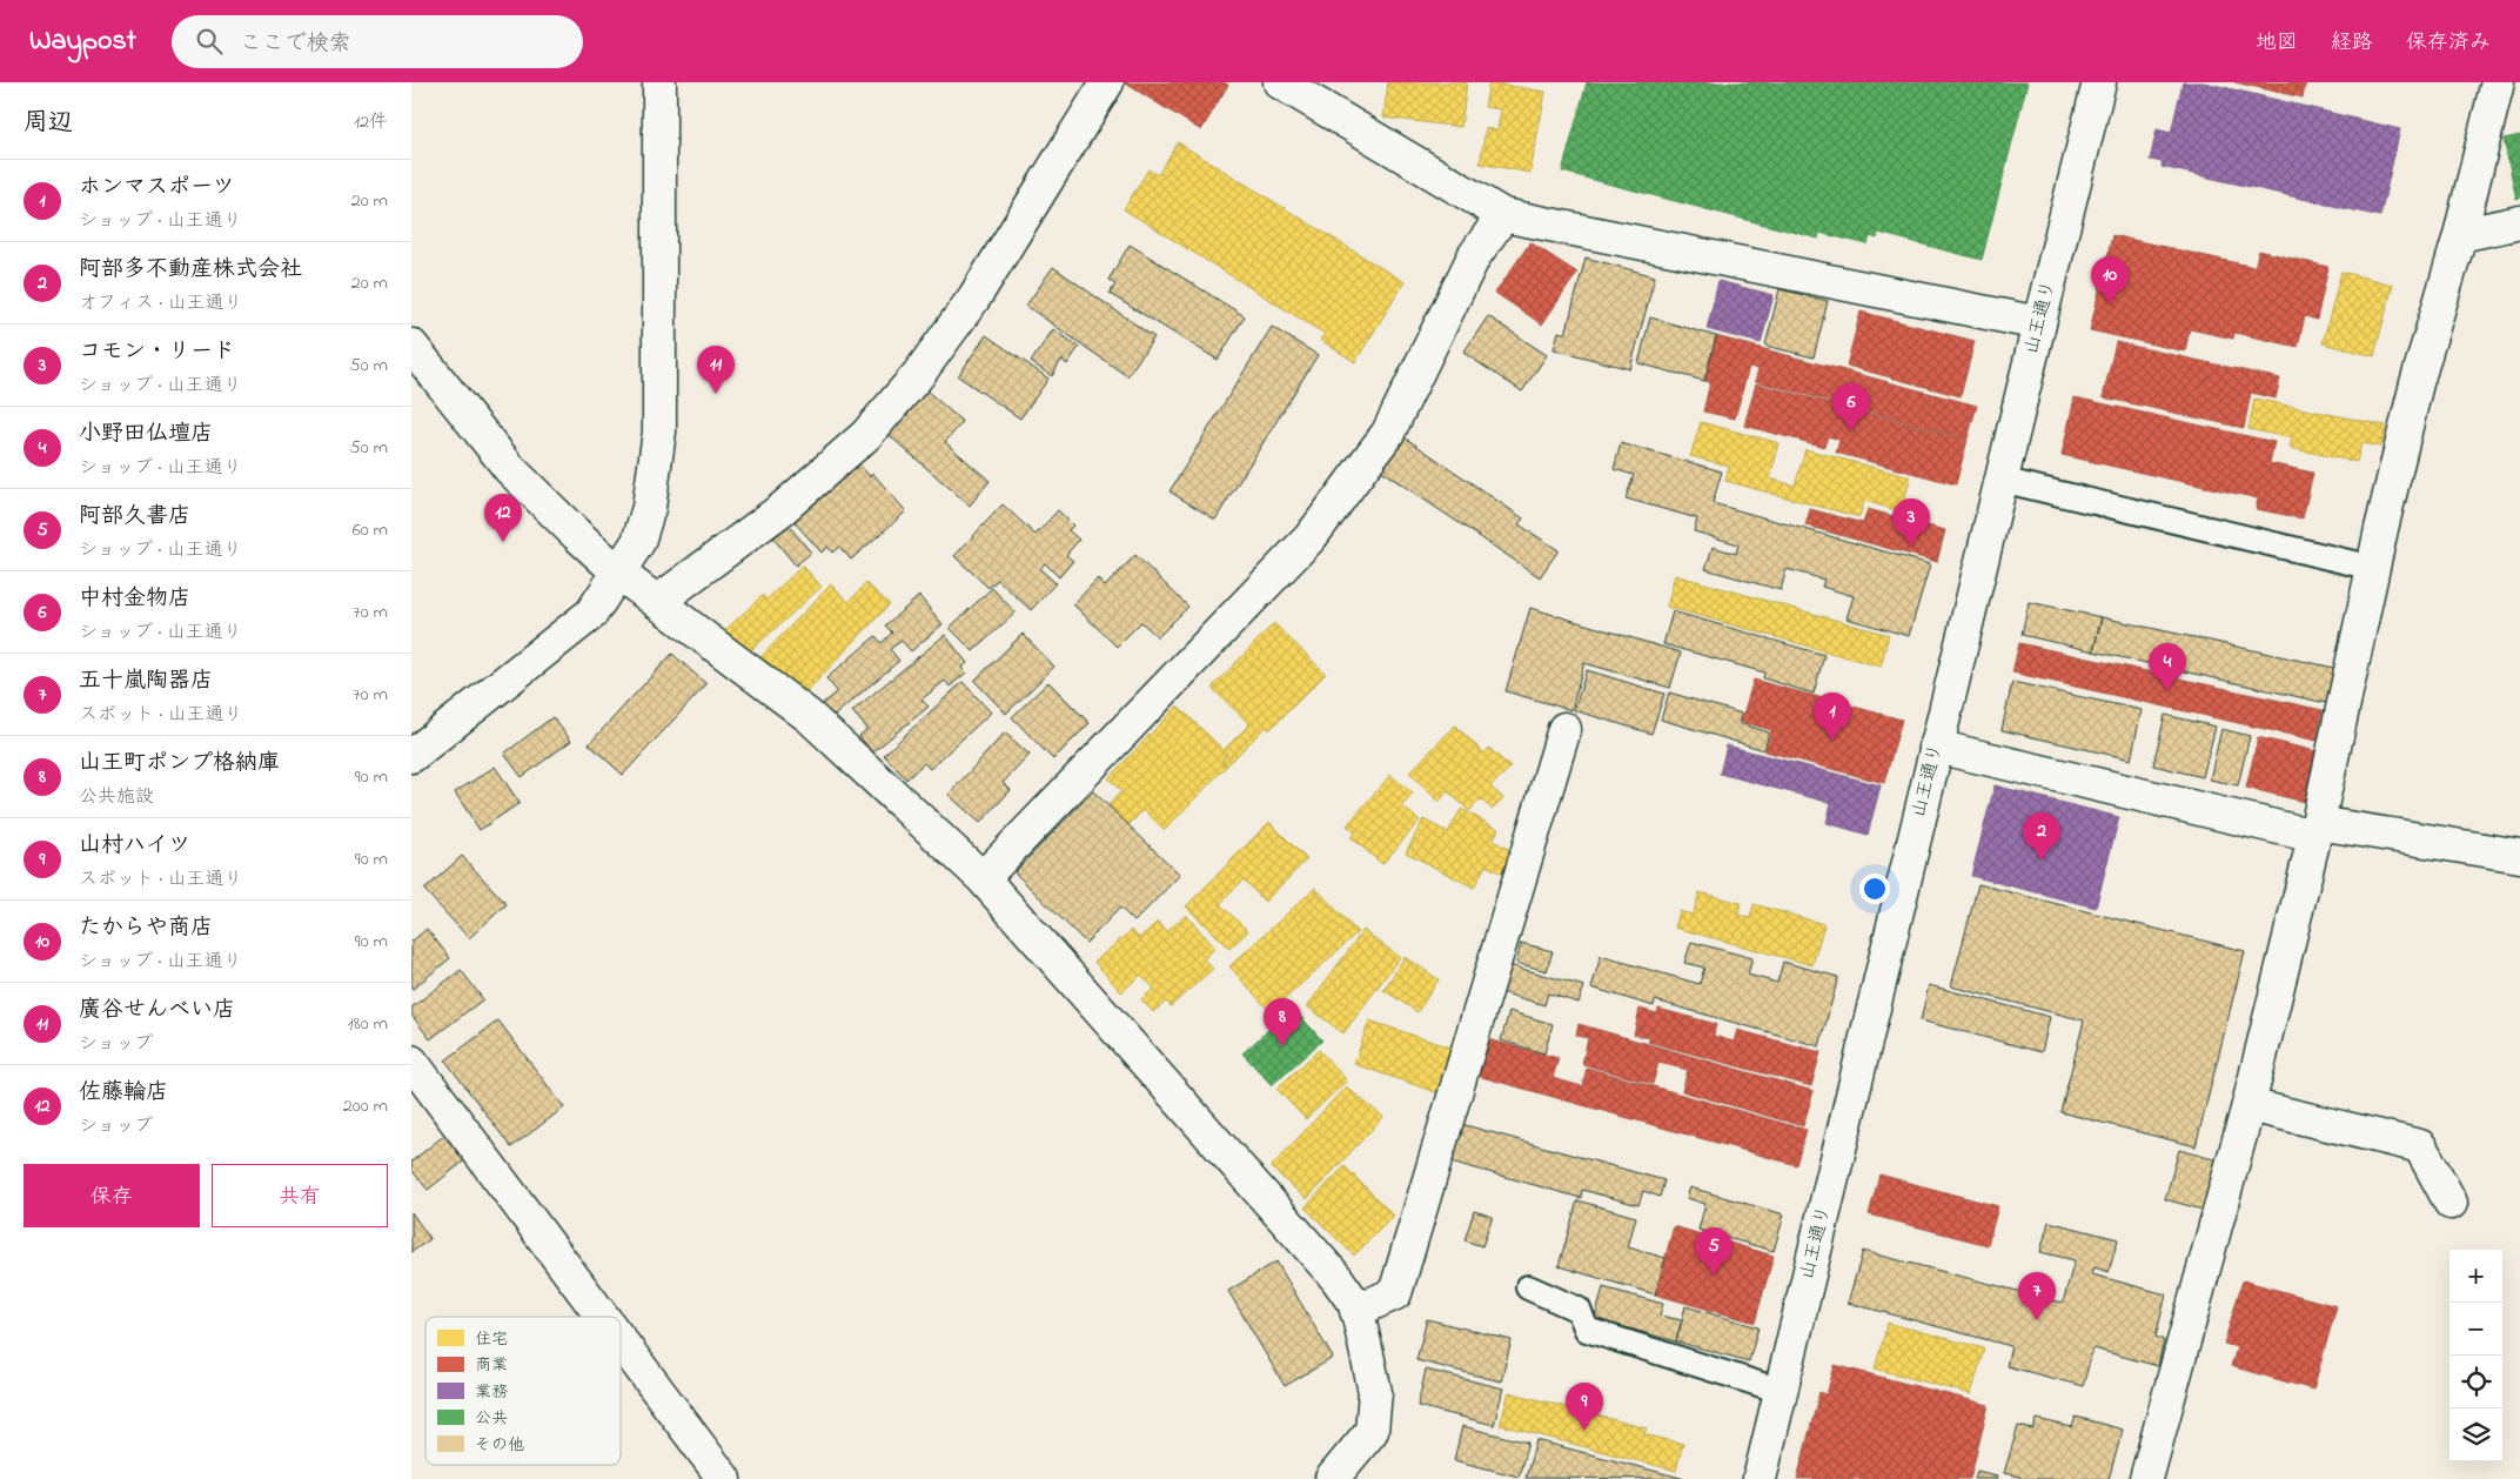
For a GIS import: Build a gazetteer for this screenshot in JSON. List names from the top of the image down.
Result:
{
  "streets": {
    "street": ["山王通り"]
  },
  "legend": [
    "住宅",
    "商業",
    "業務",
    "公共",
    "その他"
  ],
  "page": {
    "header": "Waypost",
    "search": "ここで検索",
    "nav": ["地図", "経路", "保存済み"],
    "heading": ["周辺", "12件"],
    "list": [
      {
        "mark": "1",
        "name": "ホンマスポーツ",
        "note": "ショップ · 山王通り",
        "value": "20 m"
      },
      {
        "mark": "2",
        "name": "阿部多不動産株式会社",
        "note": "オフィス · 山王通り",
        "value": "20 m"
      },
      {
        "mark": "3",
        "name": "コモン・リード",
        "note": "ショップ · 山王通り",
        "value": "50 m"
      },
      {
        "mark": "4",
        "name": "小野田仏壇店",
        "note": "ショップ · 山王通り",
        "value": "50 m"
      },
      {
        "mark": "5",
        "name": "阿部久書店",
        "note": "ショップ · 山王通り",
        "value": "60 m"
      },
      {
        "mark": "6",
        "name": "中村金物店",
        "note": "ショップ · 山王通り",
        "value": "70 m"
      },
      {
        "mark": "7",
        "name": "五十嵐陶器店",
        "note": "スポット · 山王通り",
        "value": "70 m"
      },
      {
        "mark": "8",
        "name": "山王町ポンプ格納庫",
        "note": "公共施設",
        "value": "90 m"
      },
      {
        "mark": "9",
        "name": "山村ハイツ",
        "note": "スポット · 山王通り",
        "value": "90 m"
      },
      {
        "mark": "10",
        "name": "たからや商店",
        "note": "ショップ · 山王通り",
        "value": "90 m"
      },
      {
        "mark": "11",
        "name": "廣谷せんべい店",
        "note": "ショップ",
        "value": "180 m"
      },
      {
        "mark": "12",
        "name": "佐藤輪店",
        "note": "ショップ",
        "value": "200 m"
      }
    ],
    "pins": [
      "10",
      "11",
      "6",
      "12",
      "3",
      "4",
      "1",
      "2",
      "8",
      "5",
      "7",
      "9"
    ],
    "buttons": ["保存", "共有"],
    "map_buttons": ["+", "−"]
  }
}
